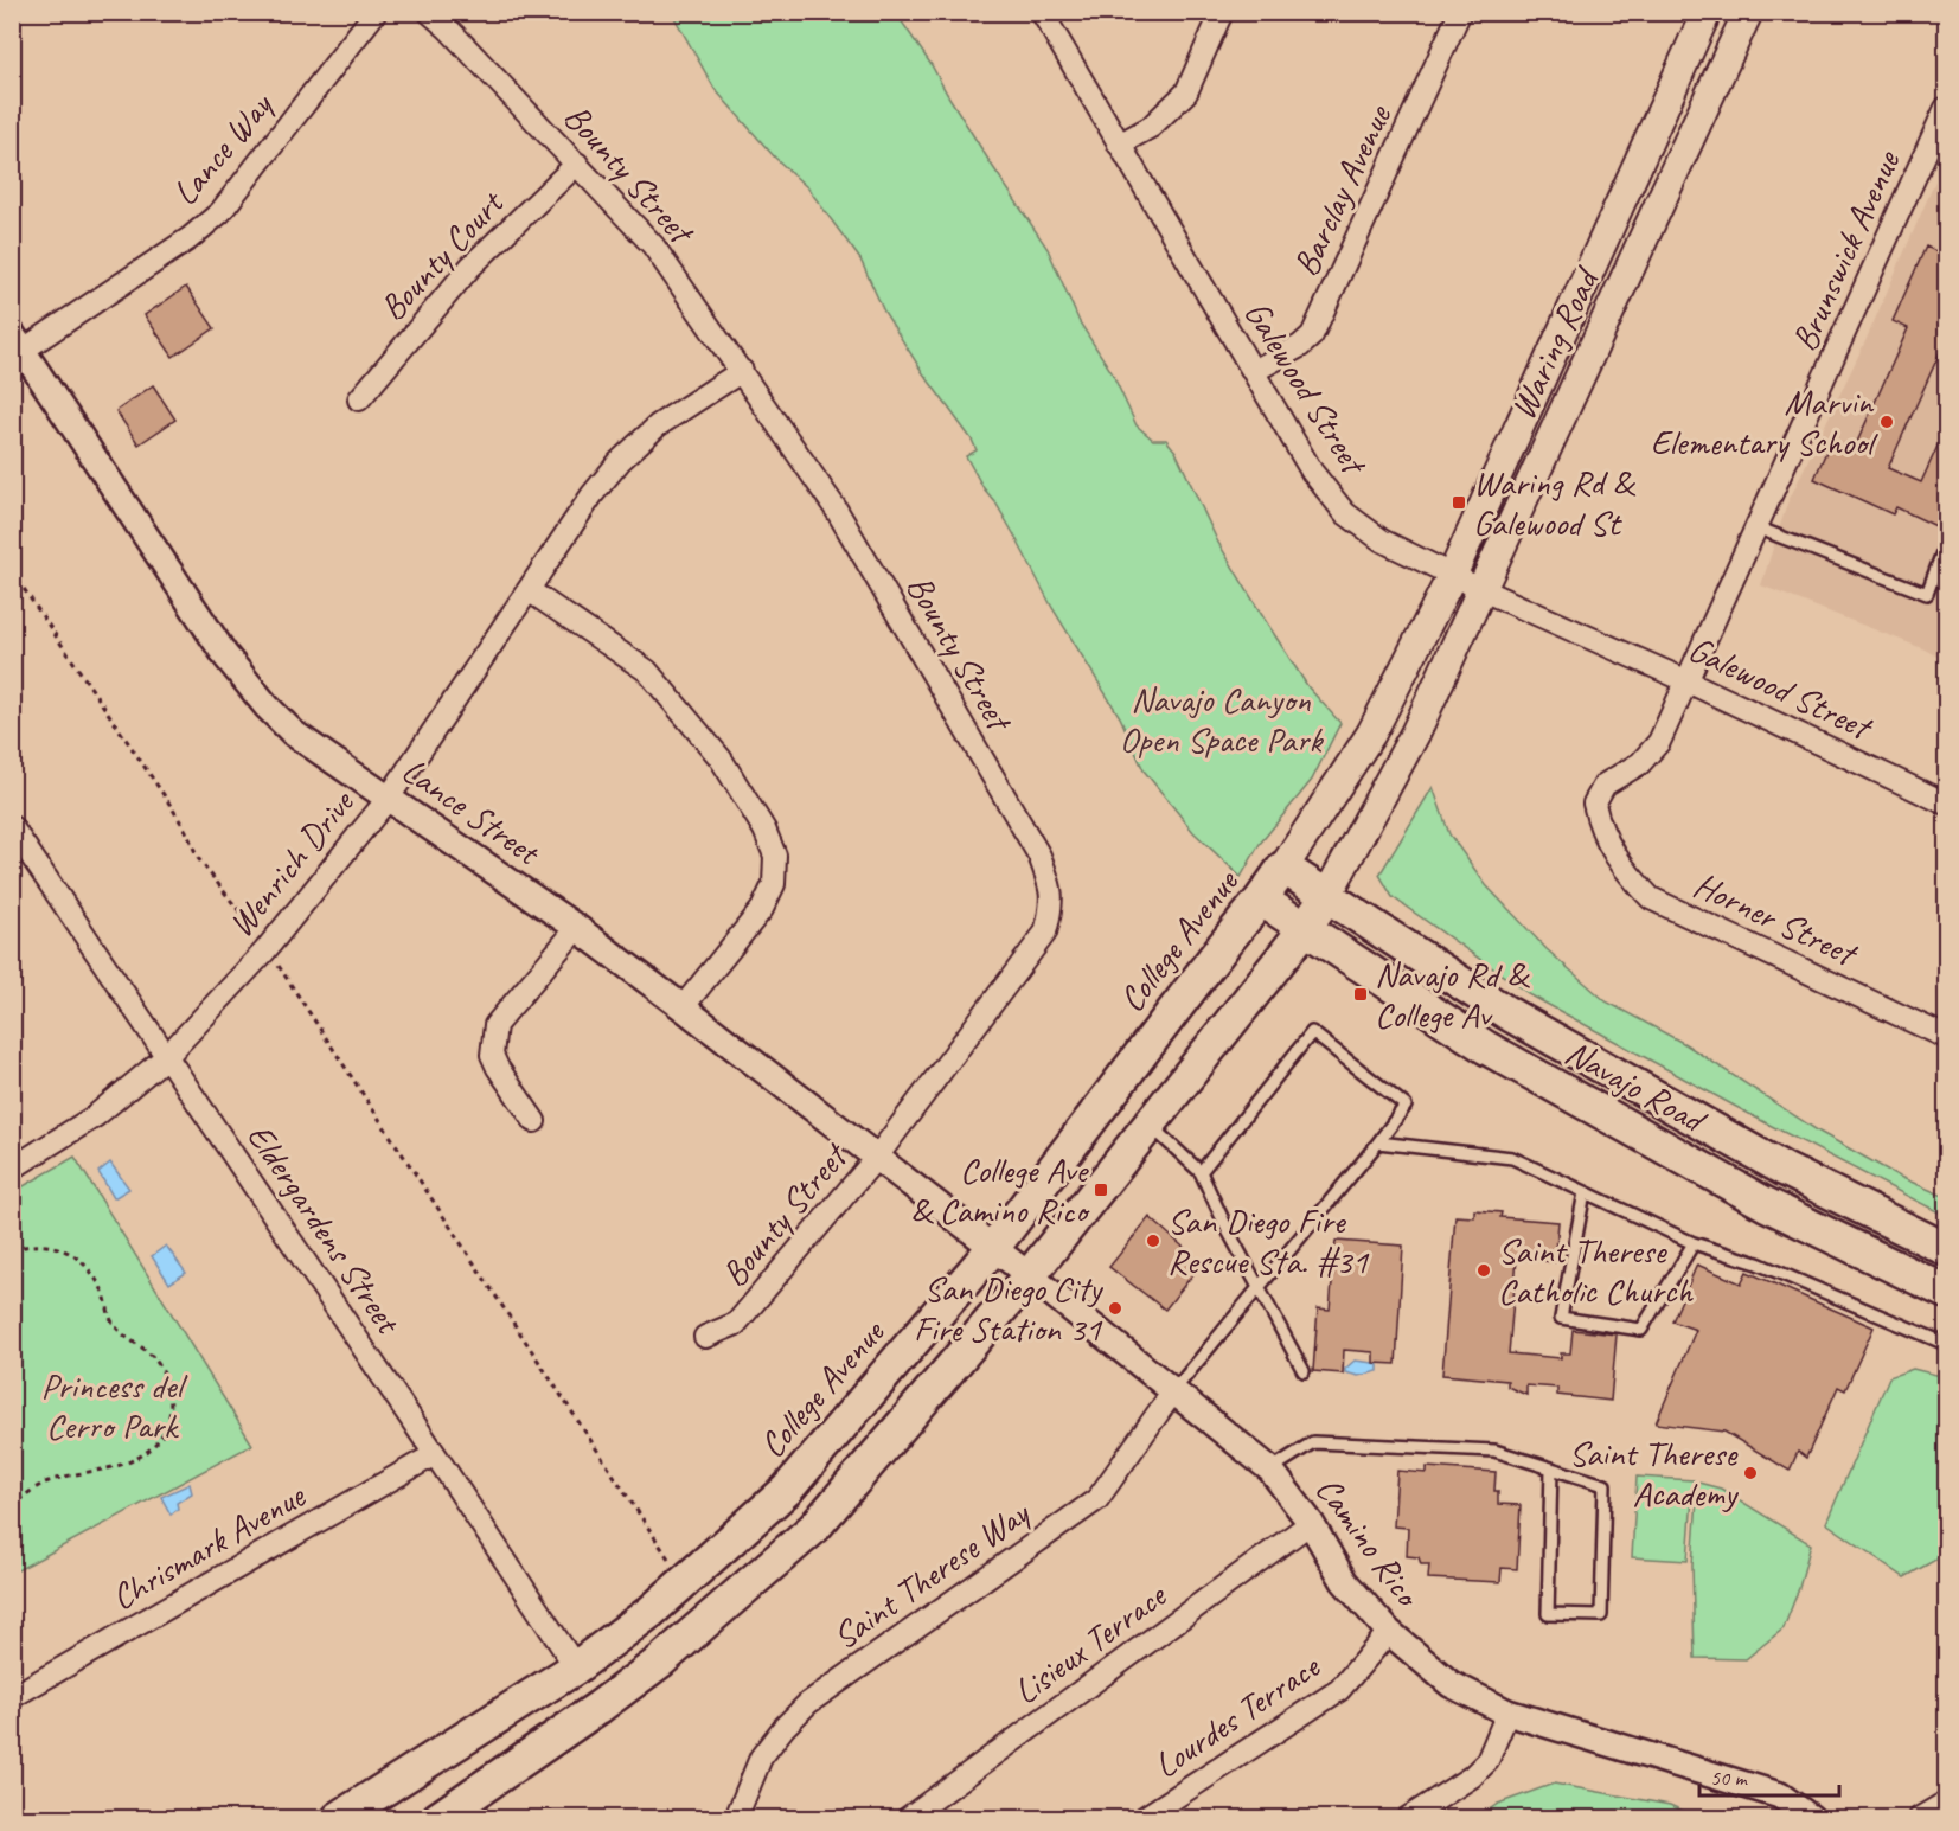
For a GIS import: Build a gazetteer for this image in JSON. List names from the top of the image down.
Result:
{
  "streets": {
    "main road": ["Waring Road", "College Avenue", "Navajo Road"],
    "street": [
      "Lance Way",
      "Bounty Street",
      "Barclay Avenue",
      "Brunswick Avenue",
      "Bounty Court",
      "Galewood Street",
      "Lance Street",
      "Wenrich Drive",
      "Horner Street",
      "Eldergardens Street",
      "Camino Rico",
      "Chrismark Avenue",
      "Saint Therese Way",
      "Lisieux Terrace",
      "Lourdes Terrace"
    ]
  },
  "crossings": [
    ["Lance Way", "Lance Street"],
    ["Bounty Street", "Bounty Court"],
    ["Bounty Street", "Lance Street"],
    ["Bounty Street", "Wenrich Drive"],
    ["Barclay Avenue", "Galewood Street"],
    ["Brunswick Avenue", "Galewood Street"],
    ["Brunswick Avenue", "Horner Street"],
    ["Waring Road", "Galewood Street"],
    ["Waring Road", "College Avenue"],
    ["Waring Road", "Navajo Road"],
    ["Lance Street", "Wenrich Drive"],
    ["Lance Street", "College Avenue"],
    ["Lance Street", "Camino Rico"],
    ["Wenrich Drive", "Eldergardens Street"],
    ["College Avenue", "Navajo Road"],
    ["College Avenue", "Eldergardens Street"],
    ["College Avenue", "Camino Rico"],
    ["Eldergardens Street", "Chrismark Avenue"],
    ["Camino Rico", "Saint Therese Way"],
    ["Camino Rico", "Lisieux Terrace"],
    ["Camino Rico", "Lourdes Terrace"]
  ],
  "parks": ["Navajo Canyon Open Space Park", "Princess del Cerro Park"],
  "places": {
    "other": [
      "Marvin Elementary School",
      "San Diego Fire Rescue Sta. #31",
      "Saint Therese Catholic Church",
      "San Diego City Fire Station 31",
      "Saint Therese Academy"
    ],
    "transit": ["Waring Rd & Galewood St", "Navajo Rd & College Av", "College Ave & Camino Rico"]
  },
  "scale_bar": "50 m"
}
